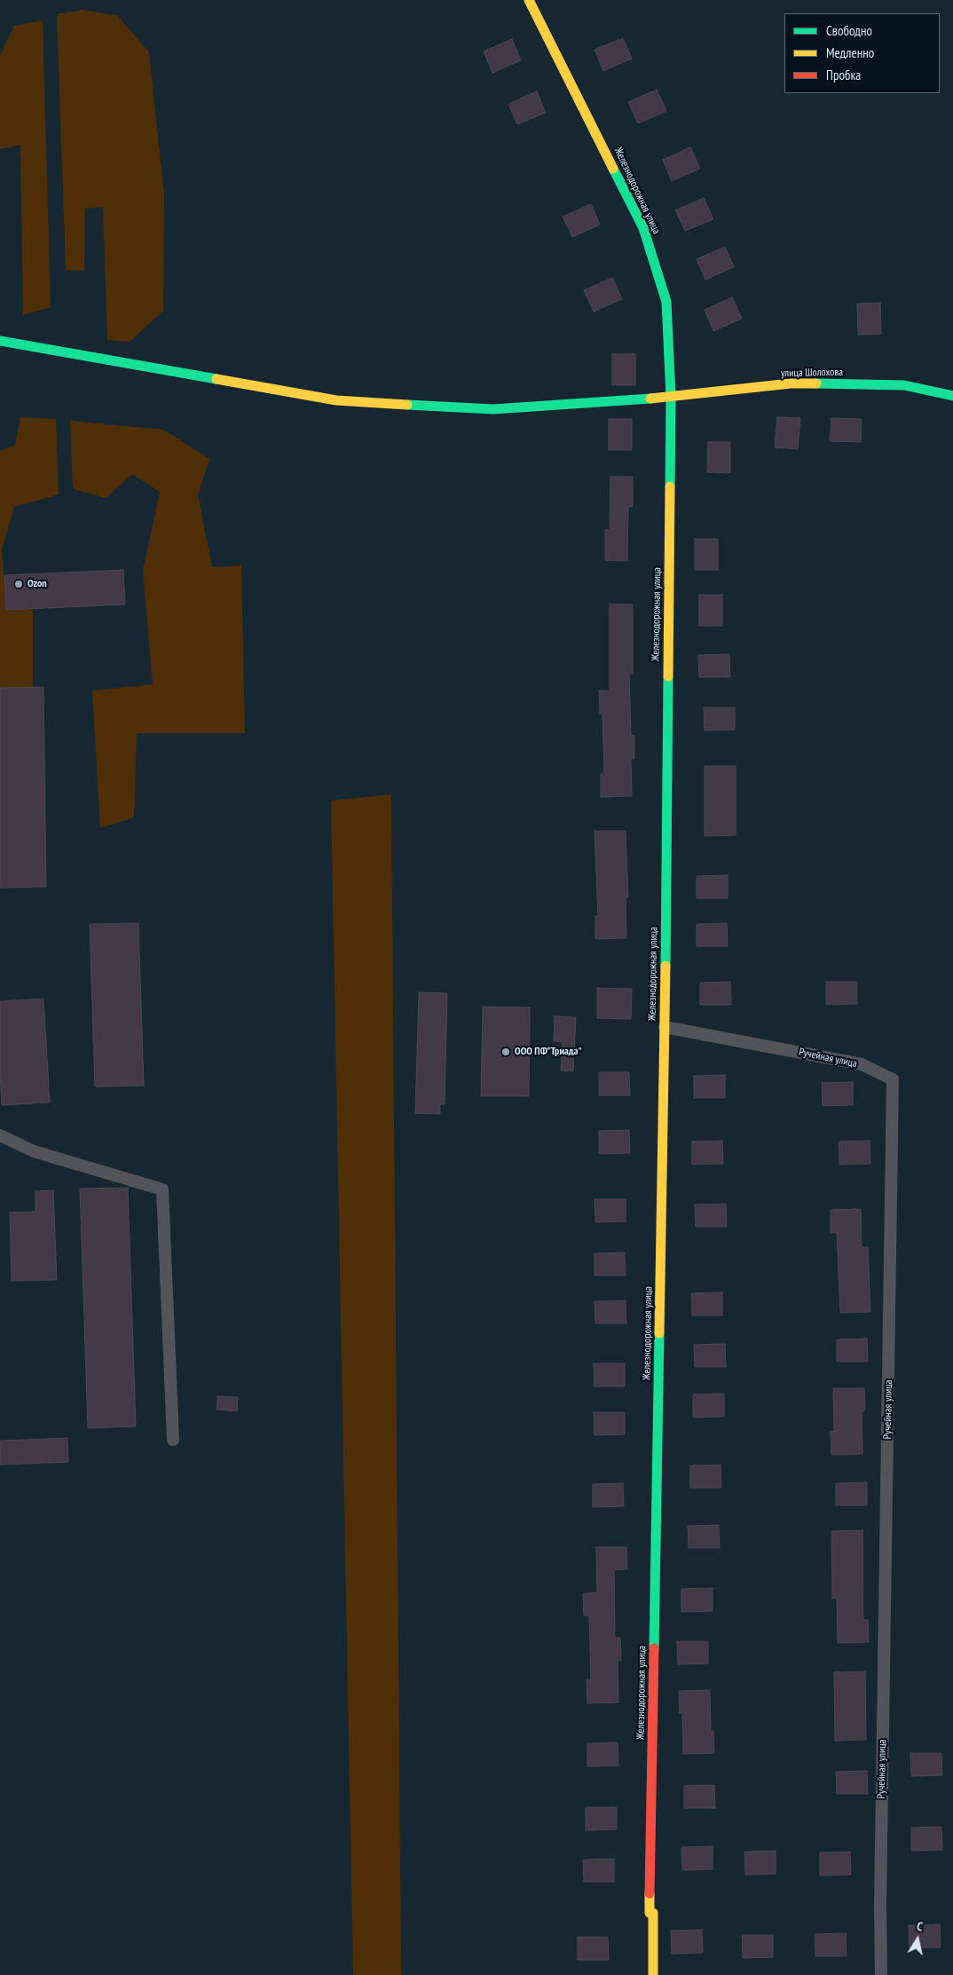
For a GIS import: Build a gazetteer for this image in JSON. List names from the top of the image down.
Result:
{
  "streets": {
    "street": ["Железнодорожная улица", "улица Шолохова", "Ручейная улица"]
  },
  "crossings": [
    ["Железнодорожная улица", "улица Шолохова"],
    ["Железнодорожная улица", "Ручейная улица"]
  ],
  "places": ["Ozon", "ООО ПФ\"Триада\""],
  "legend": ["Свободно", "Медленно", "Пробка"],
  "north": "top"
}
